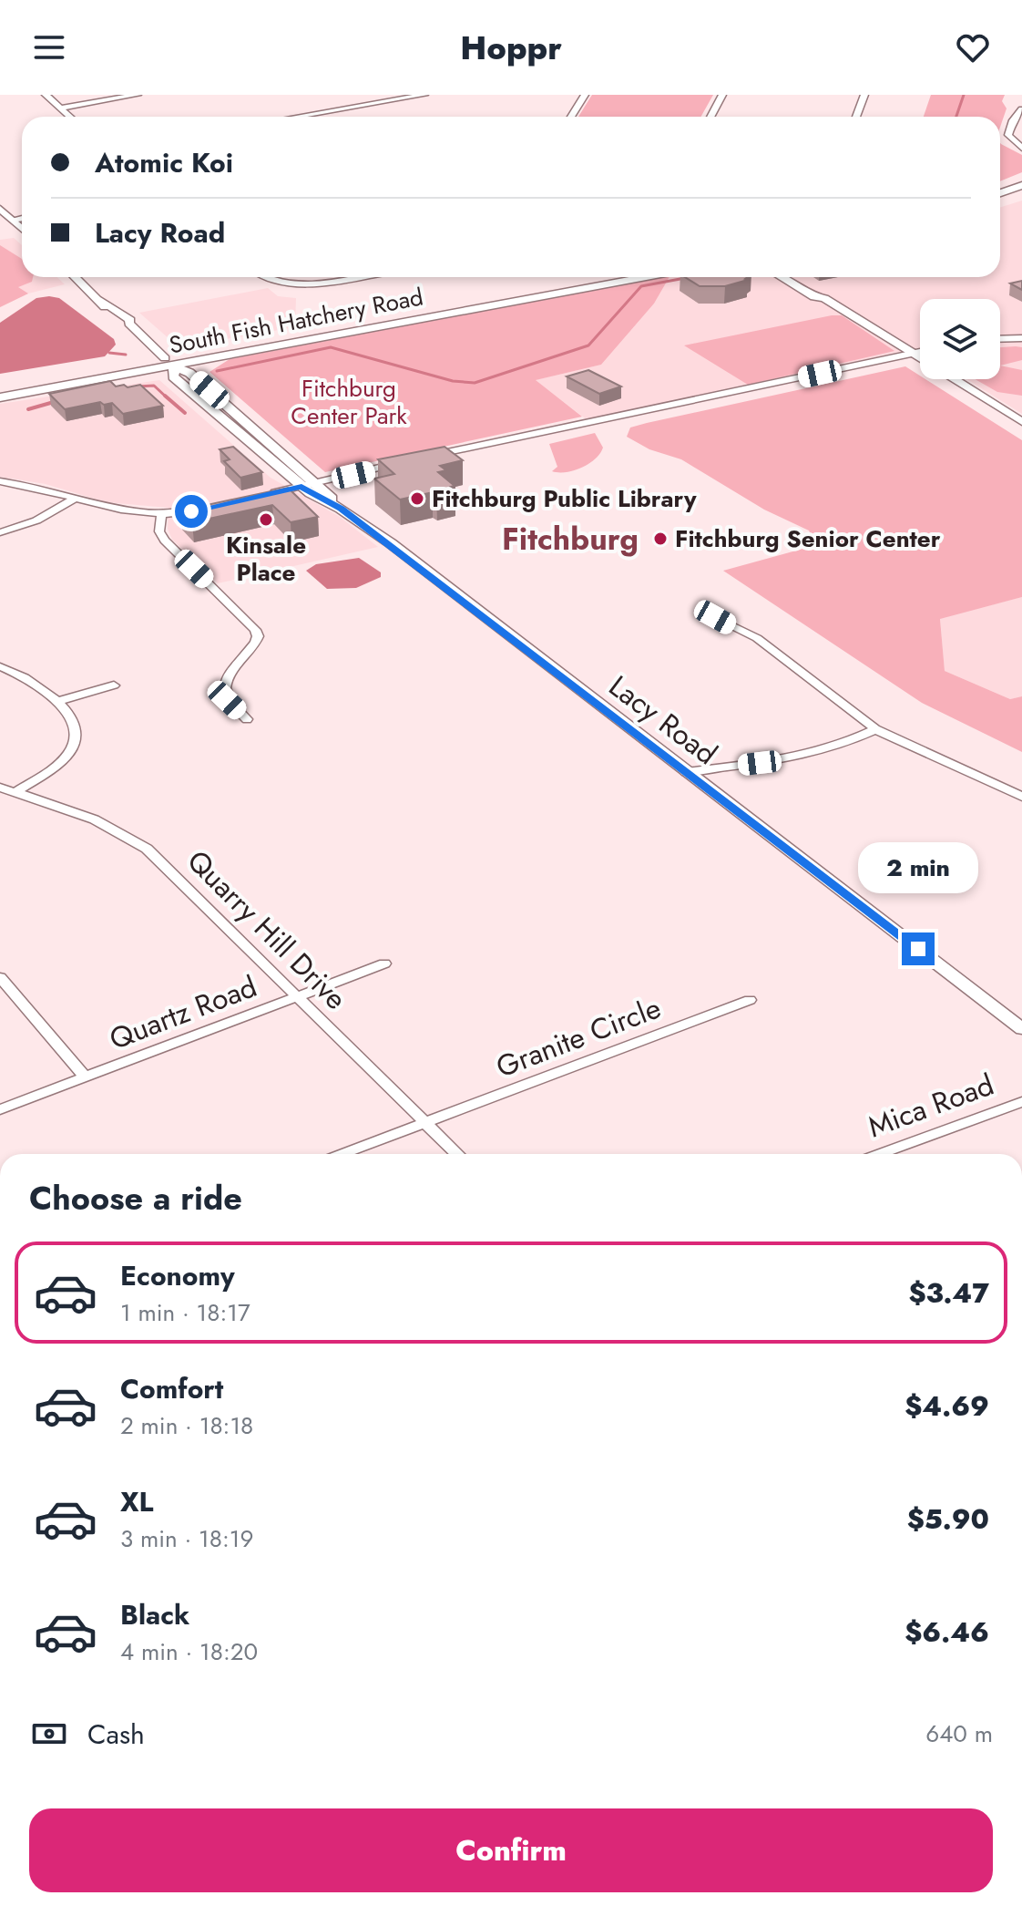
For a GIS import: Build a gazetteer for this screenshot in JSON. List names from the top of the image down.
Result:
{
  "streets": {
    "main road": ["South Fish Hatchery Road", "Lacy Road"],
    "street": [
      "Quarry Hill Drive",
      "Quartz Road",
      "Granite Circle",
      "Mica Road"
    ]
  },
  "crossings": [
    ["South Fish Hatchery Road", "Lacy Road"],
    ["Quarry Hill Drive", "Quartz Road"],
    ["Quarry Hill Drive", "Granite Circle"]
  ],
  "districts": ["Fitchburg"],
  "parks": ["Fitchburg Center Park"],
  "places": ["Fitchburg Public Library", "Kinsale Place", "Fitchburg Senior Center"],
  "page": {
    "header": "Hoppr",
    "banner": ["Atomic Koi", "Lacy Road"],
    "bubble": "2 min",
    "heading": "Choose a ride",
    "list": [
      {
        "name": "Economy",
        "note": "1 min · 18:17",
        "value": "$3.47"
      },
      {
        "name": "Comfort",
        "note": "2 min · 18:18",
        "value": "$4.69"
      },
      {
        "name": "XL",
        "note": "3 min · 18:19",
        "value": "$5.90"
      },
      {
        "name": "Black",
        "note": "4 min · 18:20",
        "value": "$6.46"
      }
    ],
    "pay": ["Cash", "640 m"],
    "buttons": "Confirm"
  }
}
